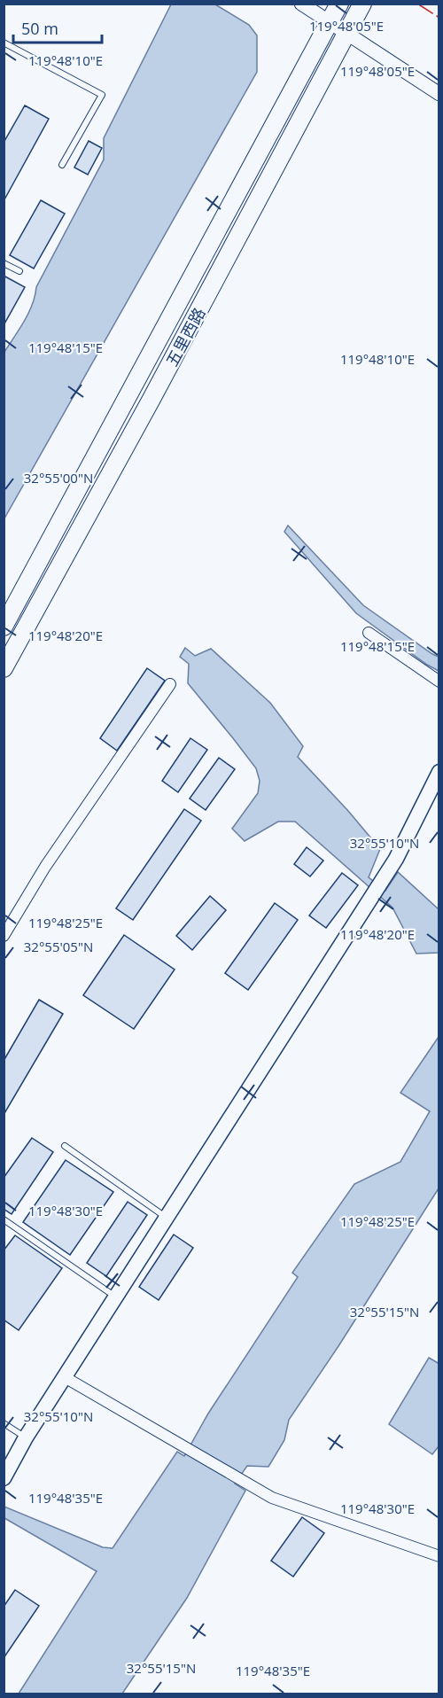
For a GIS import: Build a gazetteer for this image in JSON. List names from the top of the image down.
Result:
{
  "streets": {
    "main road": ["五里西路"]
  },
  "scale_bar": "50 m",
  "coordinates": [
    "119°48'05\"E",
    "119°48'10\"E",
    "119°48'15\"E",
    "32°55'00\"N",
    "119°48'20\"E",
    "32°55'10\"N",
    "119°48'25\"E",
    "32°55'05\"N",
    "119°48'30\"E",
    "32°55'15\"N",
    "119°48'35\"E"
  ]
}
